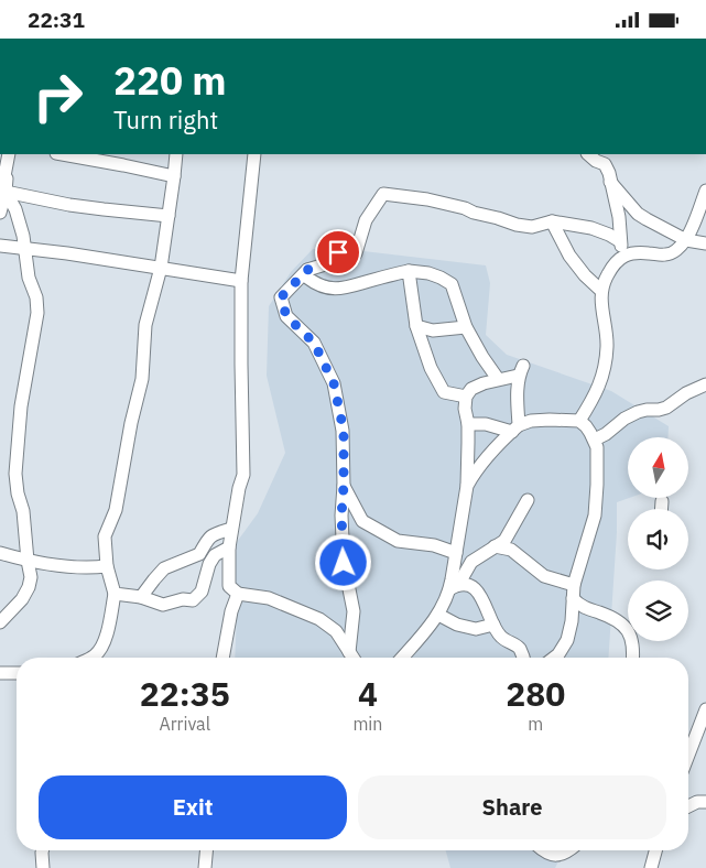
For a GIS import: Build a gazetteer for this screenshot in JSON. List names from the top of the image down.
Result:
{
  "north": "top",
  "page": {
    "status": "22:31",
    "turn": ["220 m", "Turn right"],
    "eta": [
      "22:35",
      "Arrival",
      "4",
      "min",
      "280",
      "m"
    ],
    "buttons": ["Exit", "Share"]
  }
}
